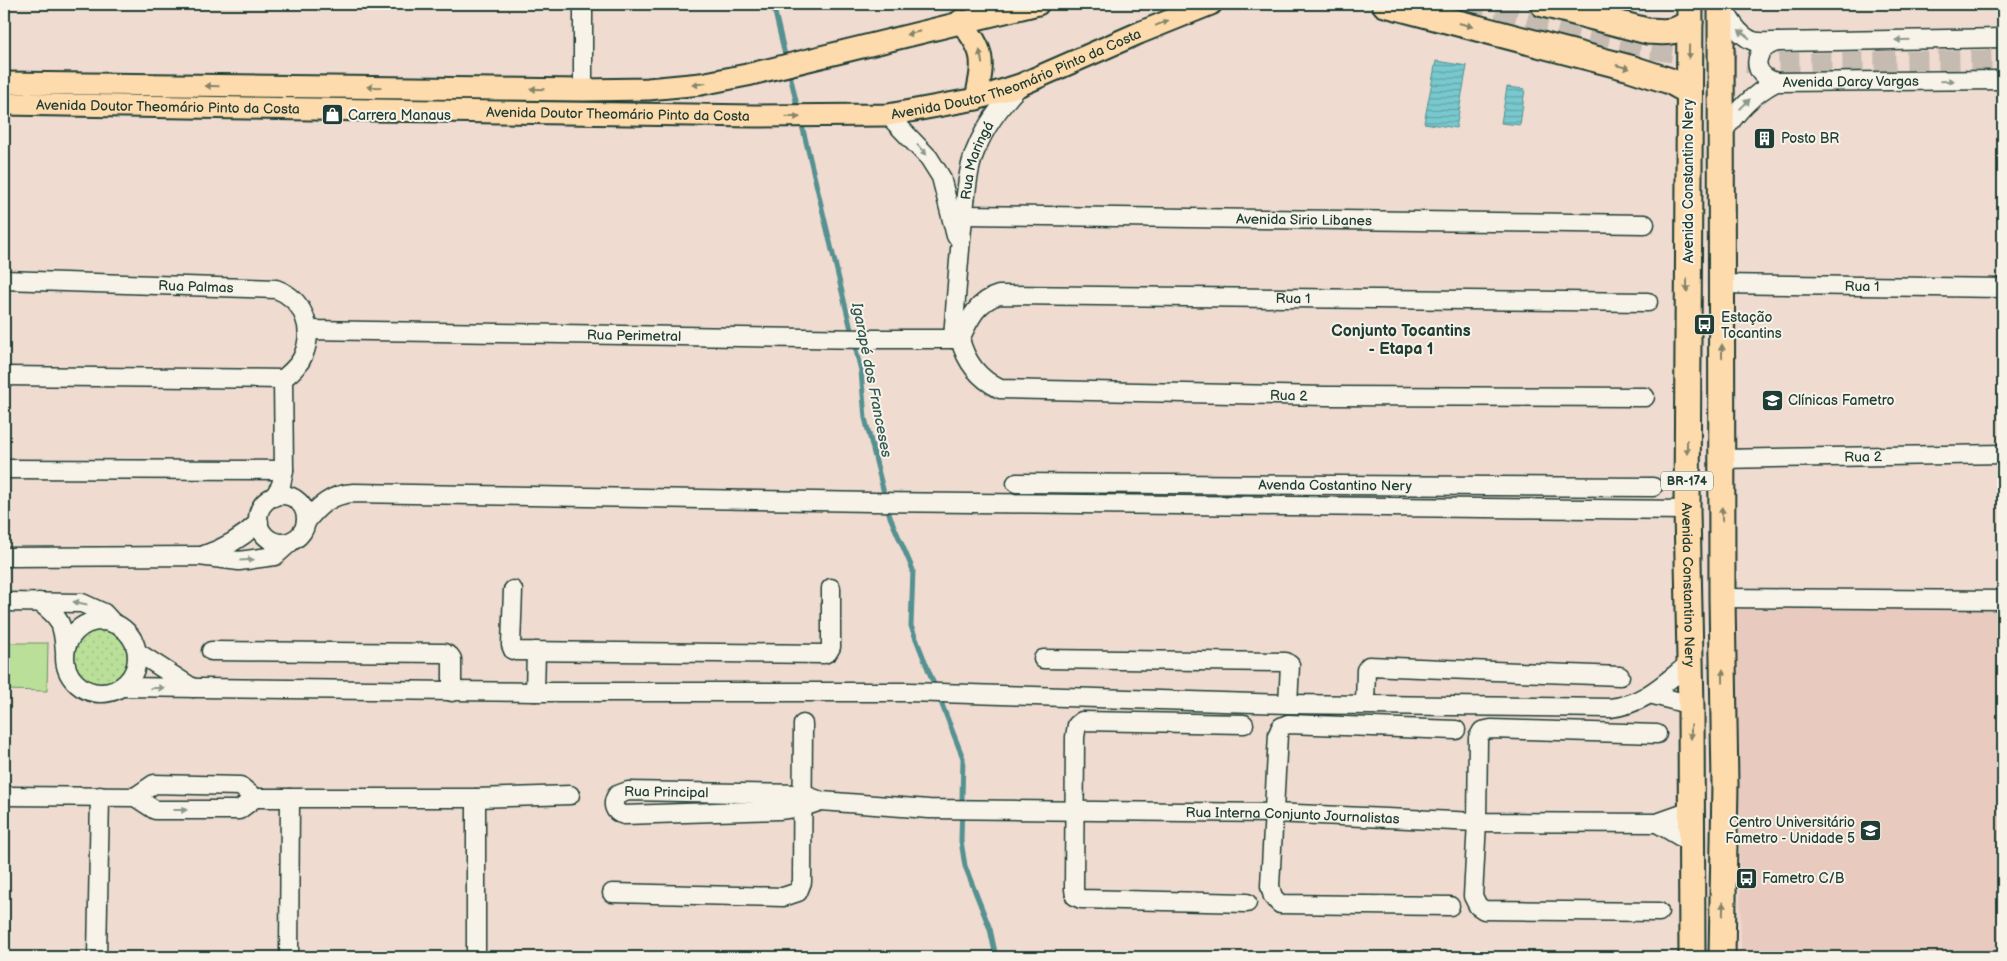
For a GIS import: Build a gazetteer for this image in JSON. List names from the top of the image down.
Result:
{
  "streets": {
    "highway": ["Avenida Constantino Nery", "BR-174"],
    "main road": ["Avenida Doutor Theomário Pinto da Costa"],
    "street": [
      "Avenida Darcy Vargas",
      "Rua Maringá",
      "Avenida Sirio Libanes",
      "Rua Palmas",
      "Rua 1",
      "Rua Perimetral",
      "Rua 2",
      "Avenda Costantino Nery",
      "Rua Principal",
      "Rua Interna Conjunto Journalistas"
    ]
  },
  "crossings": [
    ["Avenida Doutor Theomário Pinto da Costa", "Rua Maringá"],
    ["Avenida Darcy Vargas", "BR-174"],
    ["Rua Maringá", "Avenida Sirio Libanes"],
    ["Rua Maringá", "Rua 1"],
    ["Rua Maringá", "Rua Perimetral"],
    ["Rua Maringá", "Rua 2"],
    ["Avenida Constantino Nery", "Rua Interna Conjunto Journalistas"],
    ["Rua Palmas", "Rua Perimetral"],
    ["Rua 1", "Rua Perimetral"],
    ["Rua 1", "Rua 2"],
    ["Rua 1", "BR-174"],
    ["Rua Perimetral", "Rua 2"],
    ["Rua 2", "BR-174"],
    ["Rua Principal", "Rua Interna Conjunto Journalistas"]
  ],
  "one_way": ["Rua Maringá"],
  "districts": ["Conjunto Tocantins - Etapa 1"],
  "water": ["Igarapé dos Franceses"],
  "places": {
    "shop": ["Carrera Manaus"],
    "building": ["Posto BR"],
    "bus stop": ["Estação Tocantins", "Fametro C/B"],
    "school or university": ["Clínicas Fametro", "Centro Universitário Fametro - Unidade 5"]
  }
}
